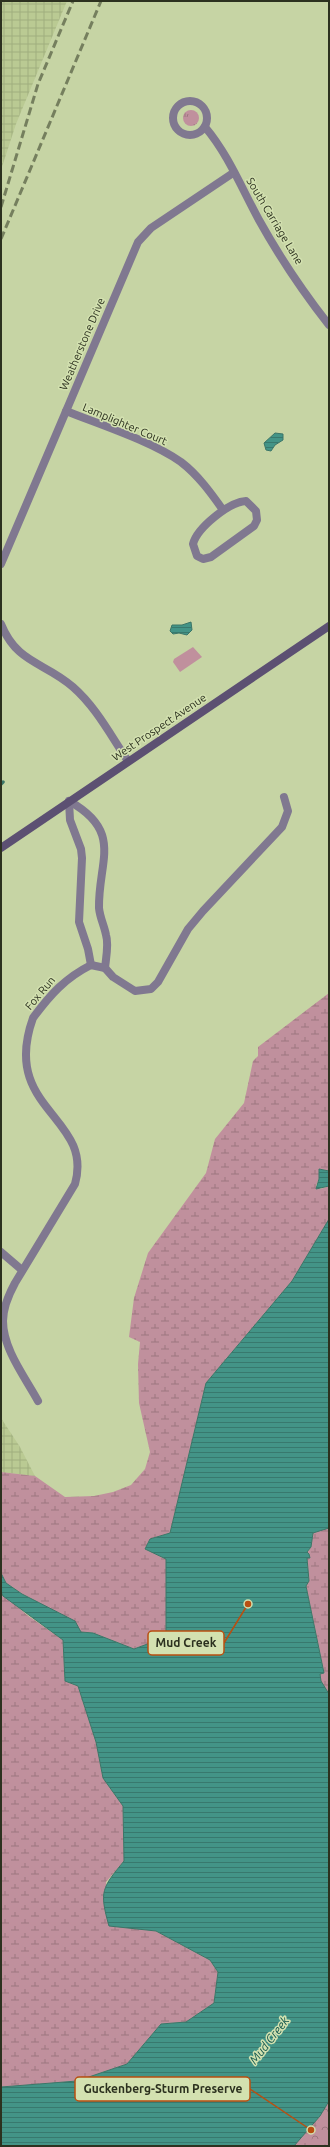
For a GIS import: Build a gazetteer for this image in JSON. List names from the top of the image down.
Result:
{
  "streets": {
    "main road": ["West Prospect Avenue"],
    "street": [
      "South Carriage Lane",
      "Weatherstone Drive",
      "Lamplighter Court",
      "Fox Run"
    ]
  },
  "crossings": [
    ["South Carriage Lane", "Weatherstone Drive"],
    ["Weatherstone Drive", "Lamplighter Court"]
  ],
  "water": ["Mud Creek"],
  "places": ["Mud Creek", "Guckenberg-Sturm Preserve"]
}
